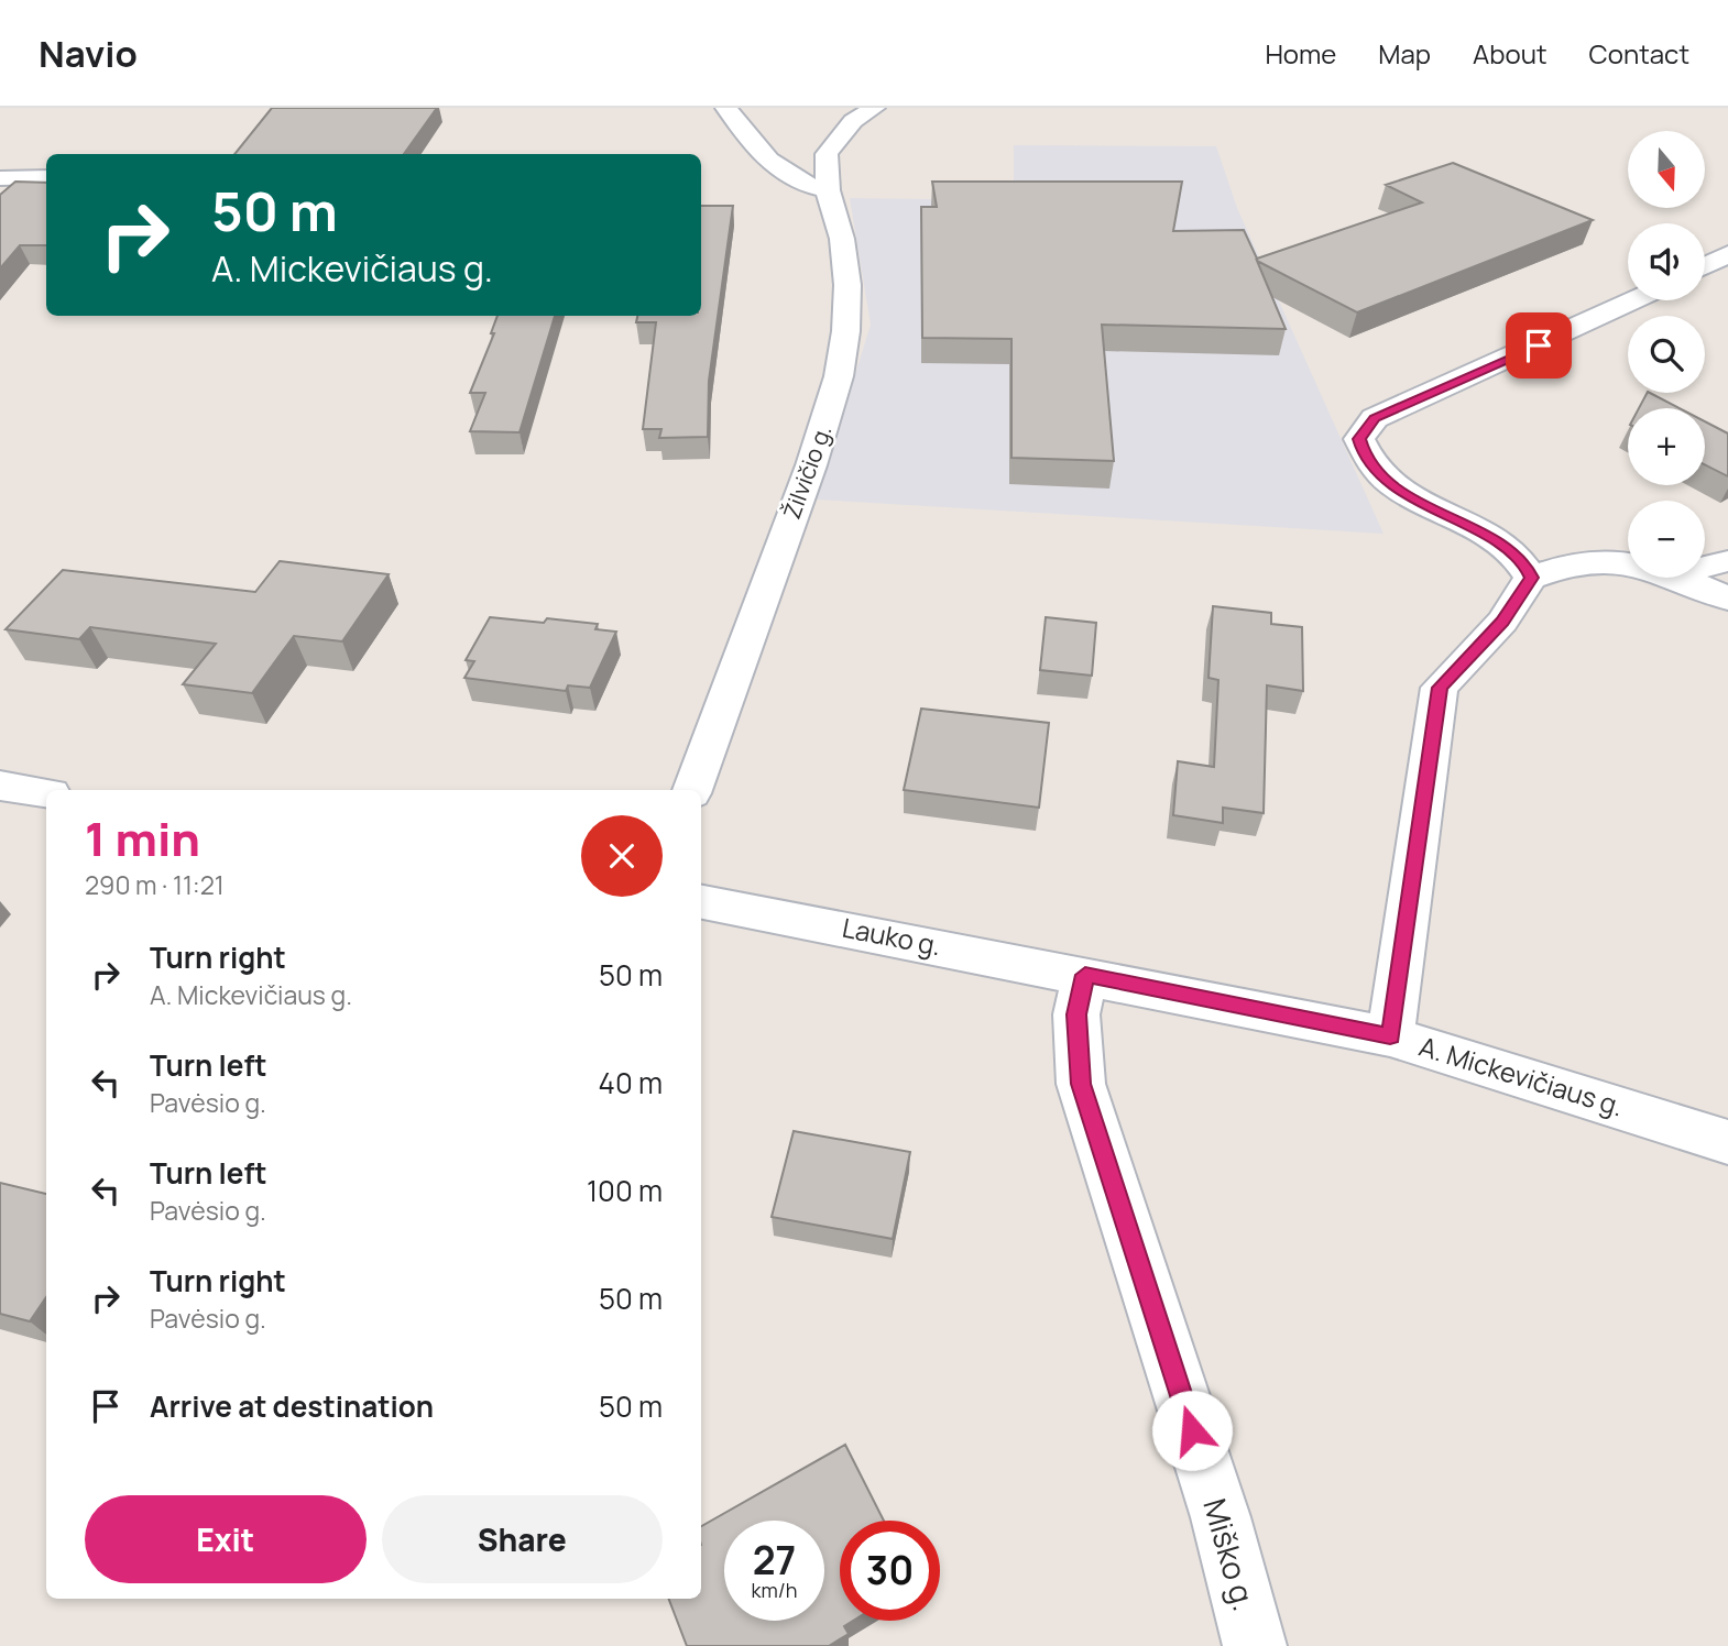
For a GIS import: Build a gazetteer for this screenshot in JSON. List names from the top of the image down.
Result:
{
  "streets": {
    "street": [
      "Žilvičio g.",
      "Lauko g.",
      "A. Mickevičiaus g.",
      "Miško g."
    ]
  },
  "crossings": [
    ["Lauko g.", "A. Mickevičiaus g."],
    ["Lauko g.", "Miško g."],
    ["A. Mickevičiaus g.", "Miško g."]
  ],
  "north": "bottom",
  "page": {
    "header": "Navio",
    "nav": [
      "Home",
      "Map",
      "About",
      "Contact"
    ],
    "map_buttons": ["+", "−"],
    "turn": ["50 m", "A. Mickevičiaus g."],
    "heading": ["1 min", "290 m · 11:21"],
    "list": [
      {
        "name": "Turn right",
        "note": "A. Mickevičiaus g.",
        "value": "50 m"
      },
      {
        "name": "Turn left",
        "note": "Pavėsio g.",
        "value": "40 m"
      },
      {
        "name": "Turn left",
        "note": "Pavėsio g.",
        "value": "100 m"
      },
      {
        "name": "Turn right",
        "note": "Pavėsio g.",
        "value": "50 m"
      },
      {
        "name": "Arrive at destination",
        "value": "50 m"
      }
    ],
    "buttons": ["Exit", "Share"],
    "speed": "27 km/h",
    "limit": "30"
  }
}
